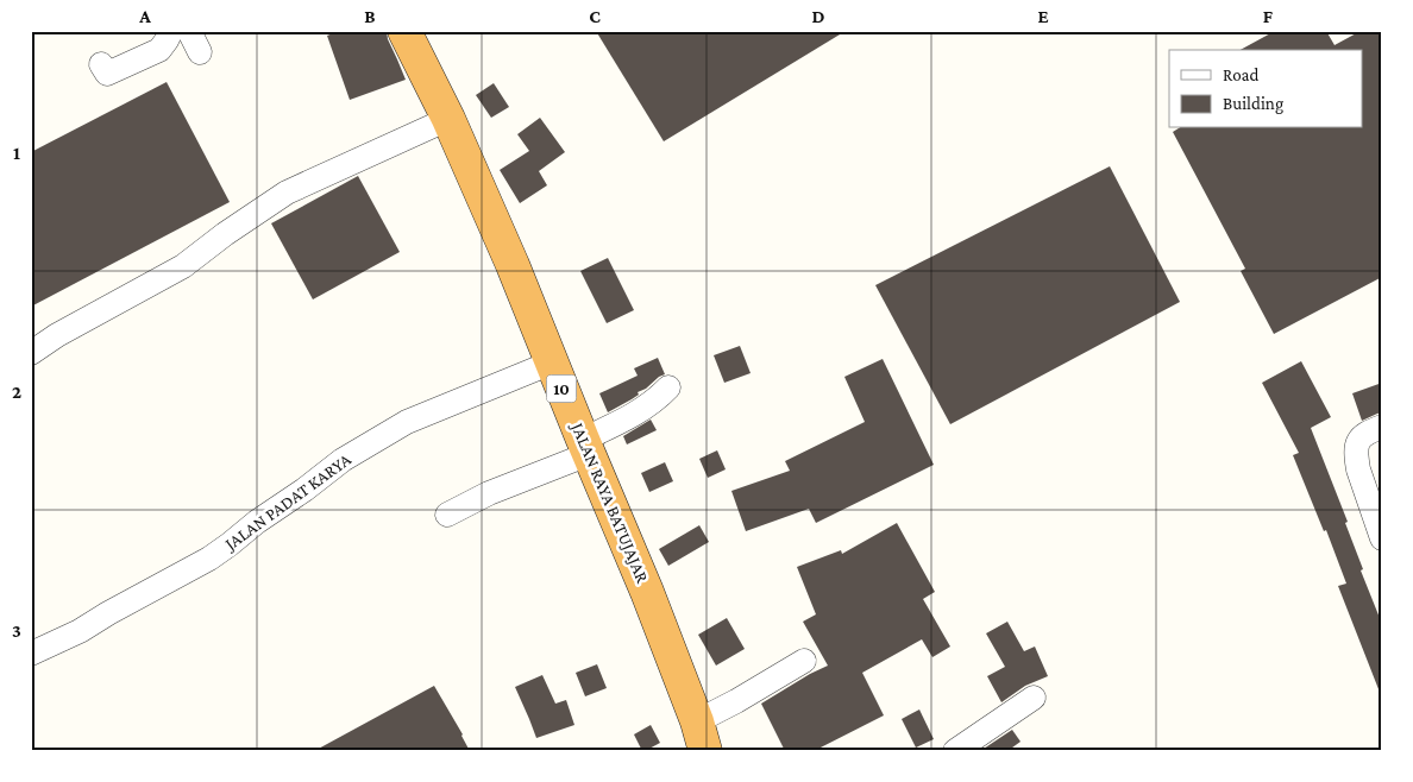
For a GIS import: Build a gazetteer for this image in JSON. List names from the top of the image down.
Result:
{
  "streets": {
    "highway": ["10", "JALAN RAYA BATUJAJAR"],
    "street": ["JALAN PADAT KARYA"]
  },
  "crossings": [
    ["JALAN PADAT KARYA", "JALAN RAYA BATUJAJAR"]
  ],
  "legend": ["Road", "Building"],
  "grid": {
    "columns": [
      "A",
      "B",
      "C",
      "D",
      "E",
      "F"
    ],
    "rows": ["1", "2", "3"]
  }
}
